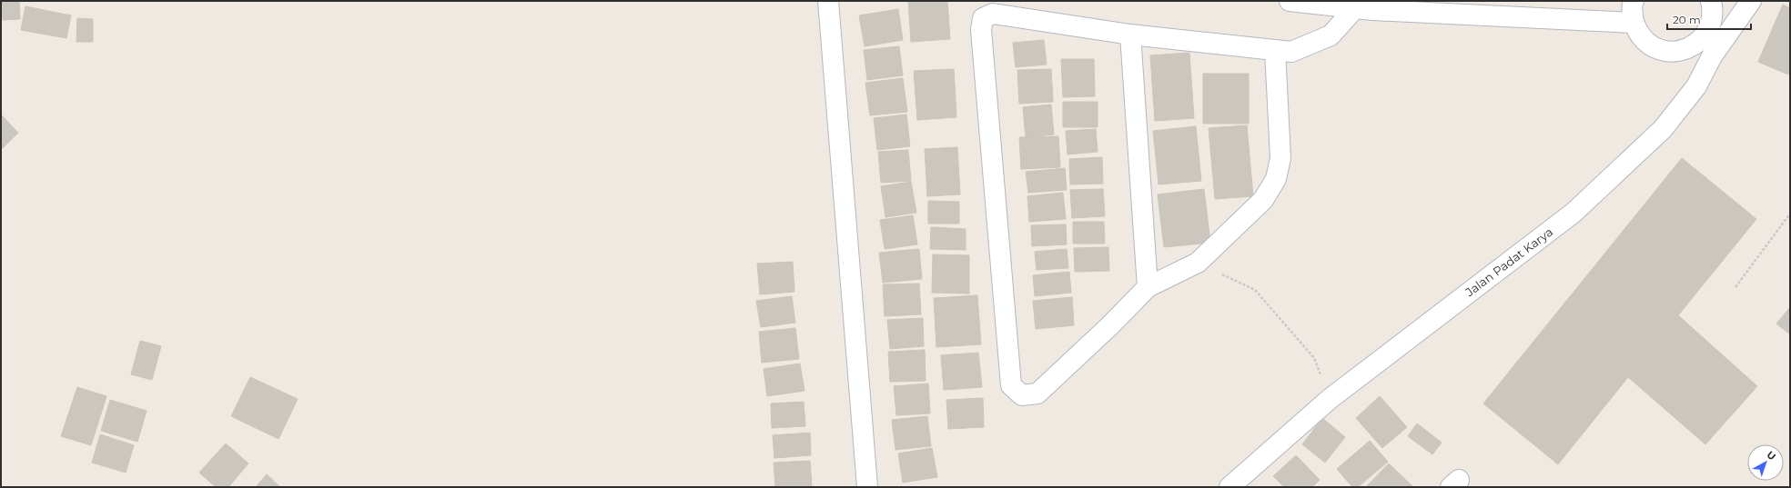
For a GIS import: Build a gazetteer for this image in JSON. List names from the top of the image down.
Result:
{
  "streets": {
    "street": ["Jalan Padat Karya"]
  },
  "scale_bar": "20 m",
  "north": "top right"
}
